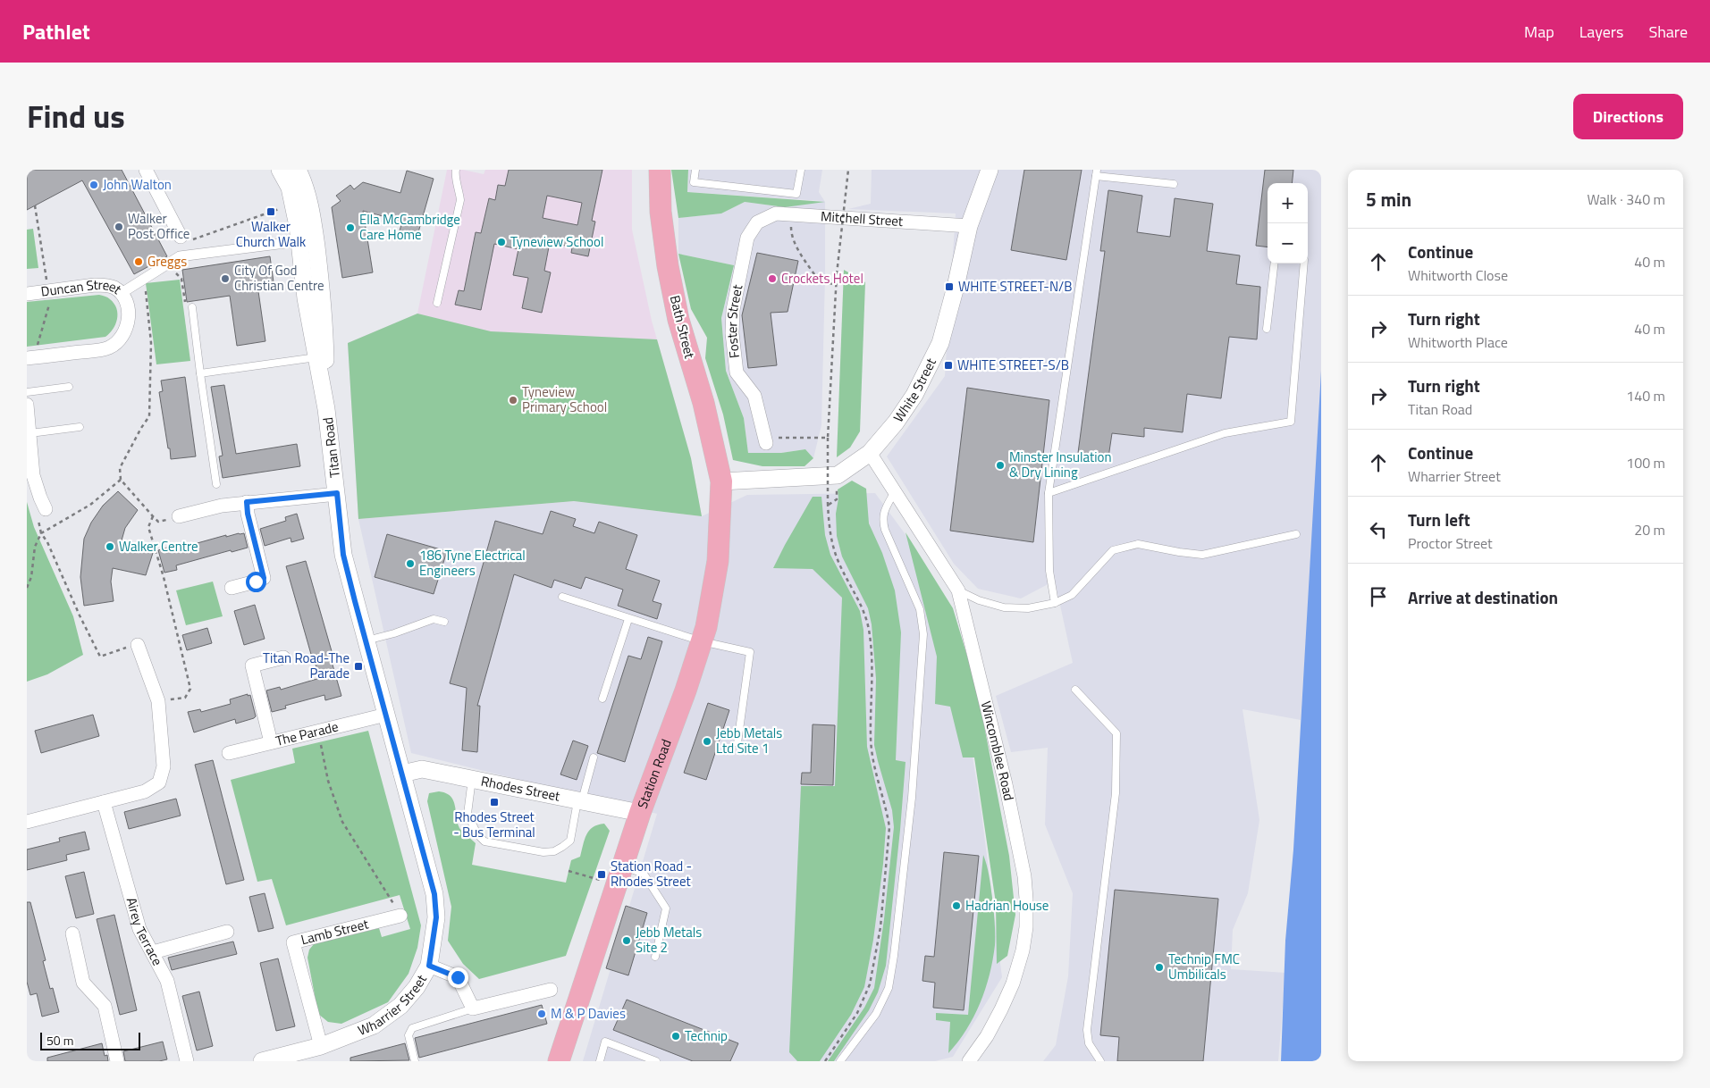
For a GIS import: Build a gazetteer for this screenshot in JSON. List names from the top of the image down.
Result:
{
  "streets": {
    "main road": ["Bath Street", "Station Road"],
    "street": [
      "Mitchell Street",
      "Duncan Street",
      "Foster Street",
      "White Street",
      "Titan Road",
      "The Parade",
      "Wincomblee Road",
      "Rhodes Street",
      "Airey Terrace",
      "Lamb Street",
      "Wharrier Street"
    ]
  },
  "crossings": [
    ["Mitchell Street", "Foster Street"],
    ["Mitchell Street", "White Street"],
    ["Bath Street", "White Street"],
    ["Bath Street", "Station Road"],
    ["White Street", "Wincomblee Road"],
    ["White Street", "Station Road"],
    ["Titan Road", "The Parade"],
    ["Titan Road", "Rhodes Street"],
    ["Titan Road", "Wharrier Street"],
    ["Station Road", "Rhodes Street"],
    ["Rhodes Street", "Wharrier Street"],
    ["Lamb Street", "Wharrier Street"]
  ],
  "places": {
    "other": [
      "John Walton",
      "Walker Post Office",
      "Ella McCambridge Care Home",
      "Tyneview School",
      "Greggs",
      "City Of God Christian Centre",
      "Crockets Hotel",
      "Tyneview Primary School",
      "Minster Insulation & Dry Lining",
      "Walker Centre",
      "186 Tyne Electrical Engineers",
      "Jebb Metals Ltd Site 1",
      "Hadrian House",
      "Jebb Metals Site 2",
      "Technip FMC Umbilicals",
      "M & P Davies",
      "Technip"
    ],
    "transit": [
      "Walker Church Walk",
      "WHITE STREET-N/B",
      "WHITE STREET-S/B",
      "Titan Road-The Parade",
      "Rhodes Street - Bus Terminal",
      "Station Road - Rhodes Street"
    ]
  },
  "scale_bar": "50 m",
  "page": {
    "header": "Pathlet",
    "nav": ["Map", "Layers", "Share"],
    "title": "Find us",
    "buttons": "Directions",
    "heading": ["5 min", "Walk · 340 m"],
    "map_buttons": ["+", "−"],
    "list": [
      ["Continue", "Whitworth Close", "40 m"],
      ["Turn right", "Whitworth Place", "40 m"],
      ["Turn right", "Titan Road", "140 m"],
      ["Continue", "Wharrier Street", "100 m"],
      ["Turn left", "Proctor Street", "20 m"],
      "Arrive at destination"
    ],
    "scale": "50 m"
  }
}
